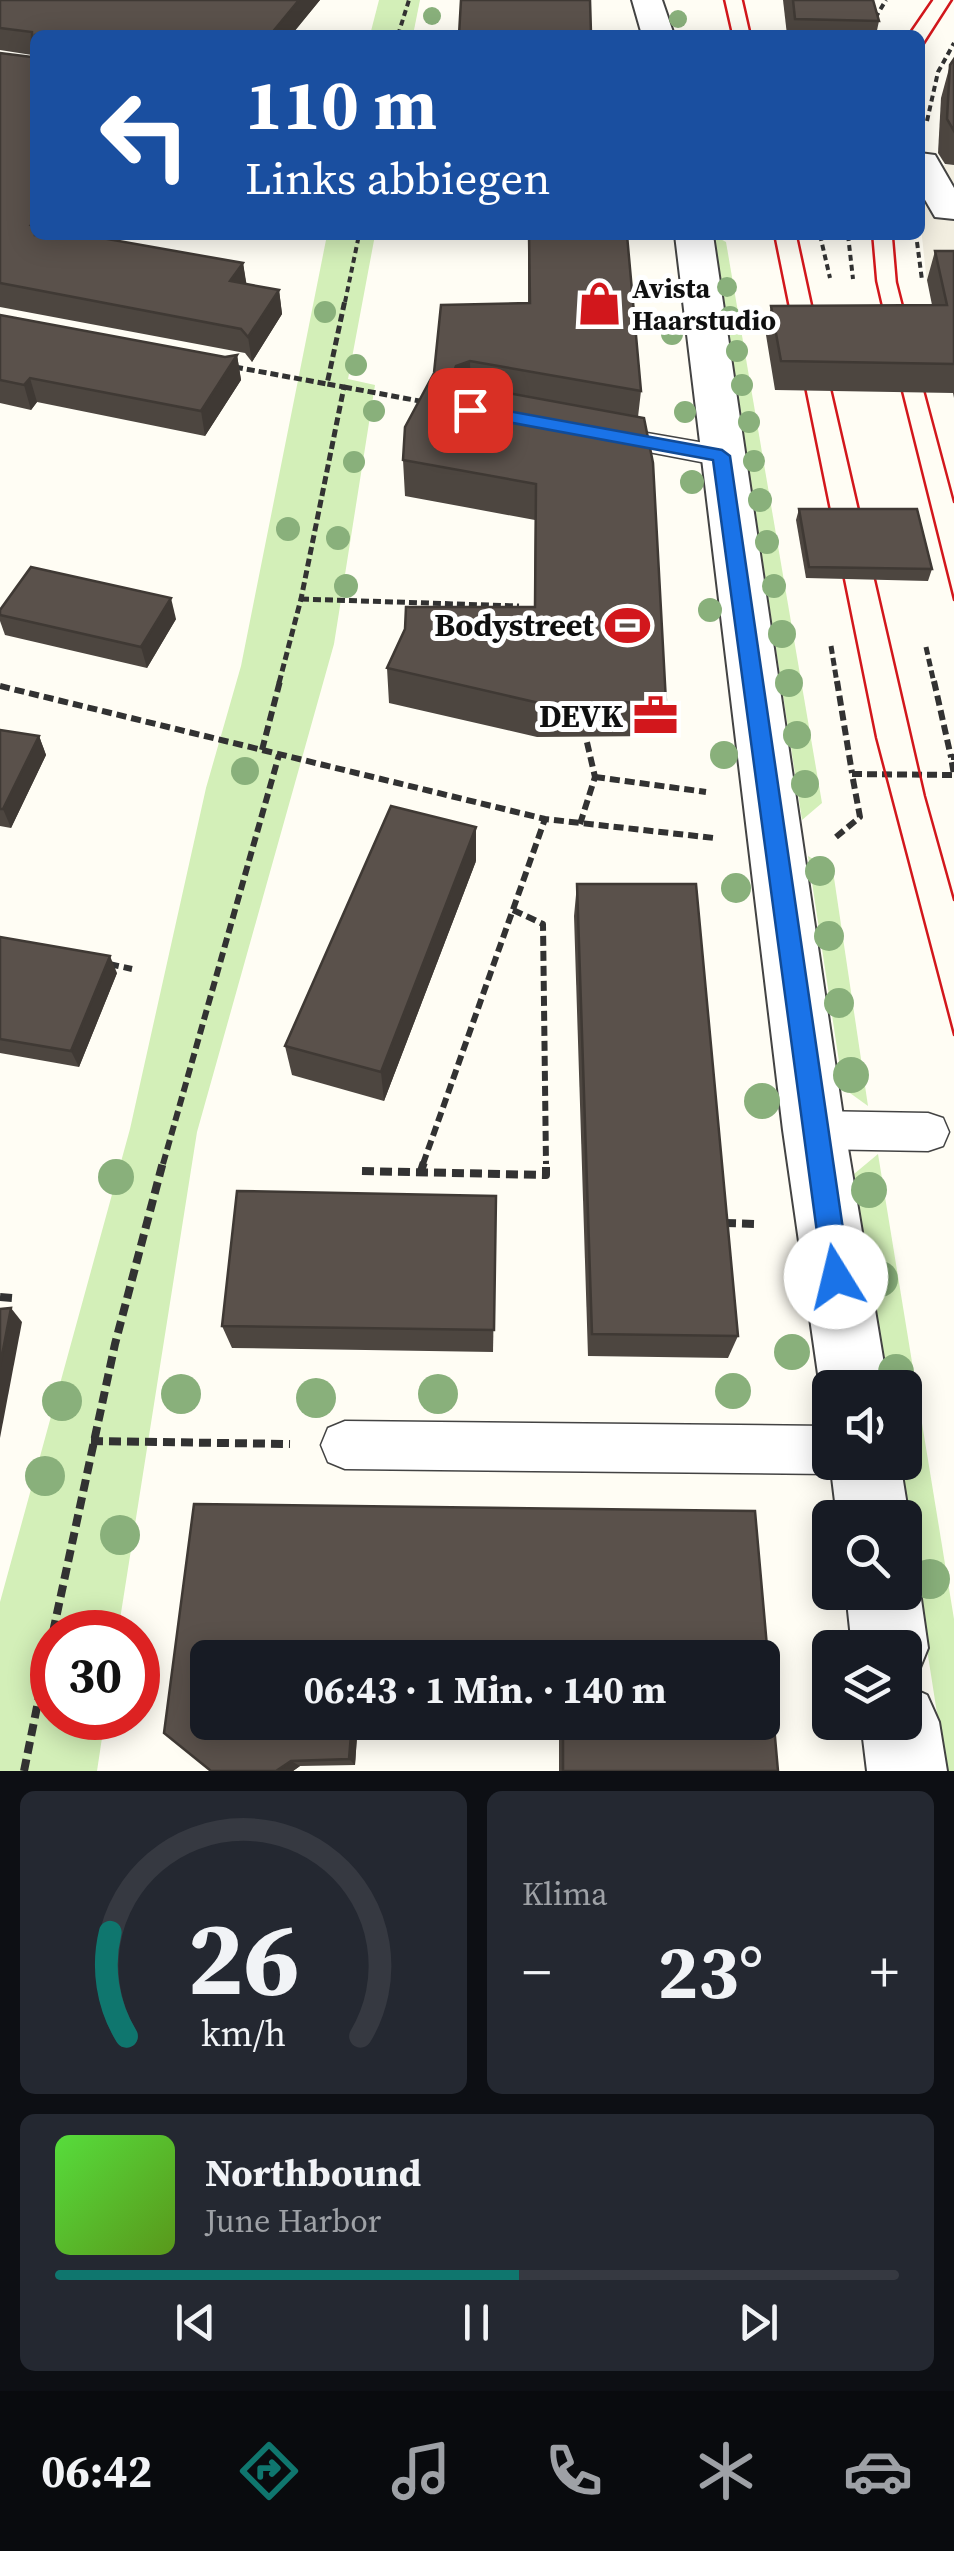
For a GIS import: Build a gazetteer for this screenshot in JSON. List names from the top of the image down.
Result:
{
  "places": {
    "shop": ["Avista Haarstudio"],
    "sports": ["Bodystreet"],
    "office": ["DEVK"]
  },
  "page": {
    "turn": ["110 m", "Links abbiegen"],
    "limit": "30",
    "trip": "06:43 · 1 Min. · 140 m",
    "tile": "Klima",
    "heat": ["−", "23°", "+"],
    "song": ["Northbound", "June Harbor"],
    "tabs": "06:42",
    "gauge": ["26", "km/h"]
  }
}
